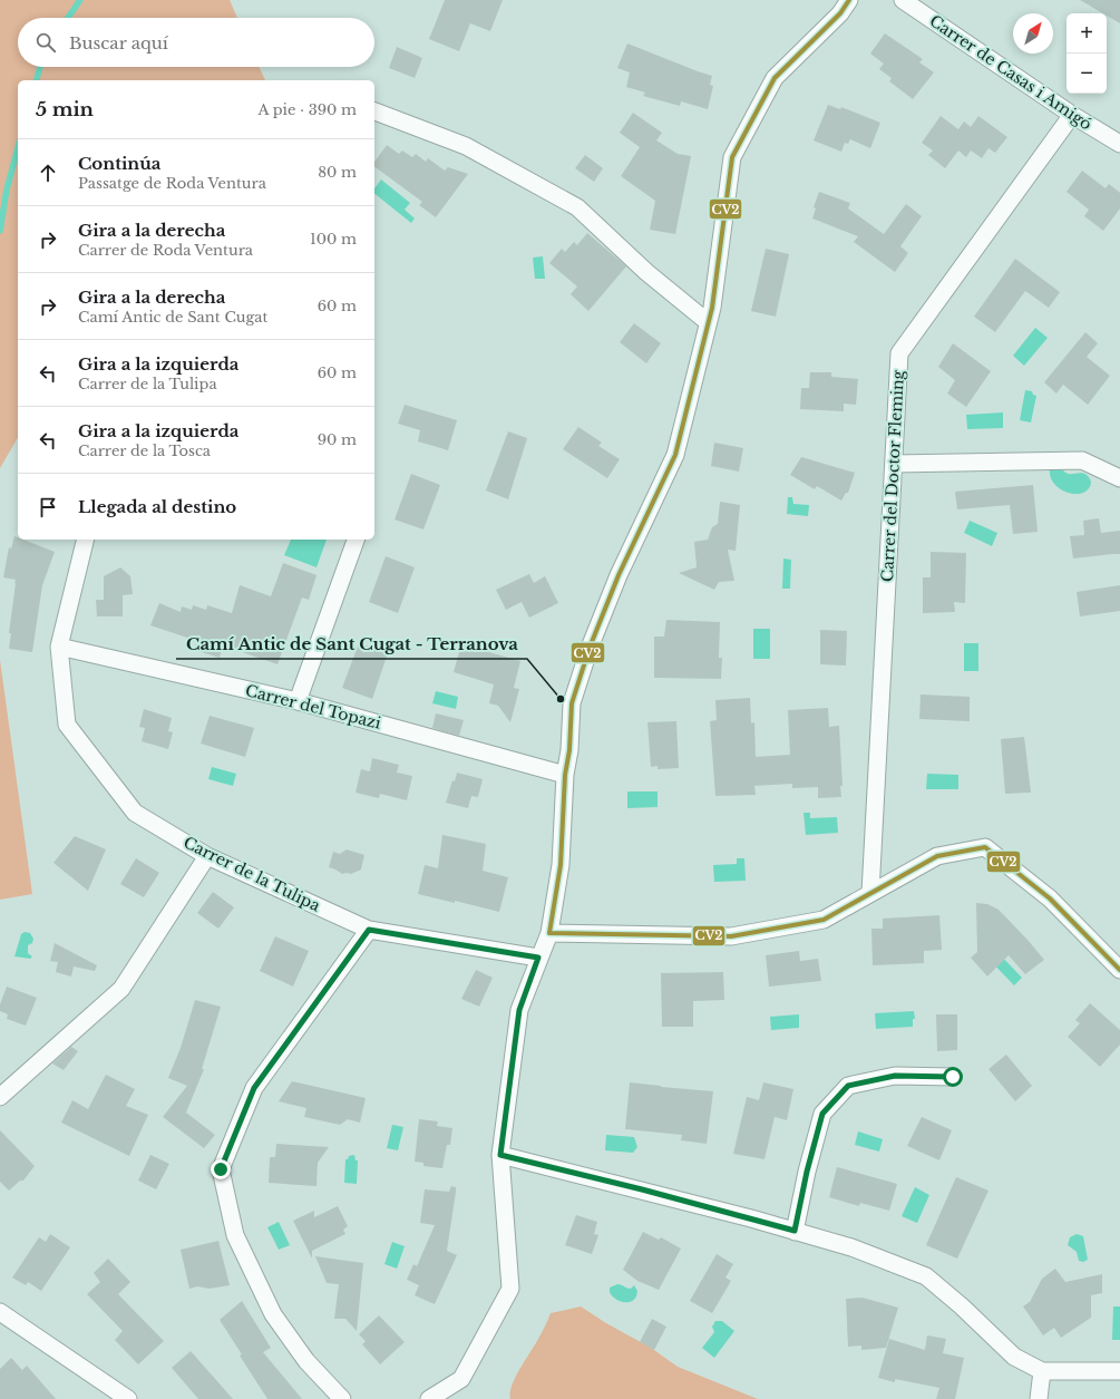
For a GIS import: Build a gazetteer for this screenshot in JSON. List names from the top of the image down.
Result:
{
  "streets": {
    "street": [
      "Carrer de Casas i Amigó",
      "Carrer del Doctor Fleming",
      "Carrer del Topazi",
      "Carrer de la Tulipa"
    ]
  },
  "crossings": [
    ["Carrer de Casas i Amigó", "Carrer del Doctor Fleming"],
    ["Carrer del Topazi", "Carrer de la Tulipa"]
  ],
  "places": ["Camí Antic de Sant Cugat - Terranova"],
  "lines": ["transit line CV2"],
  "north": "top right",
  "page": {
    "map_buttons": ["+", "−"],
    "search": "Buscar aquí",
    "heading": ["5 min", "A pie · 390 m"],
    "list": [
      ["Continúa", "Passatge de Roda Ventura", "80 m"],
      ["Gira a la derecha", "Carrer de Roda Ventura", "100 m"],
      ["Gira a la derecha", "Camí Antic de Sant Cugat", "60 m"],
      ["Gira a la izquierda", "Carrer de la Tulipa", "60 m"],
      ["Gira a la izquierda", "Carrer de la Tosca", "90 m"],
      "Llegada al destino"
    ]
  }
}
